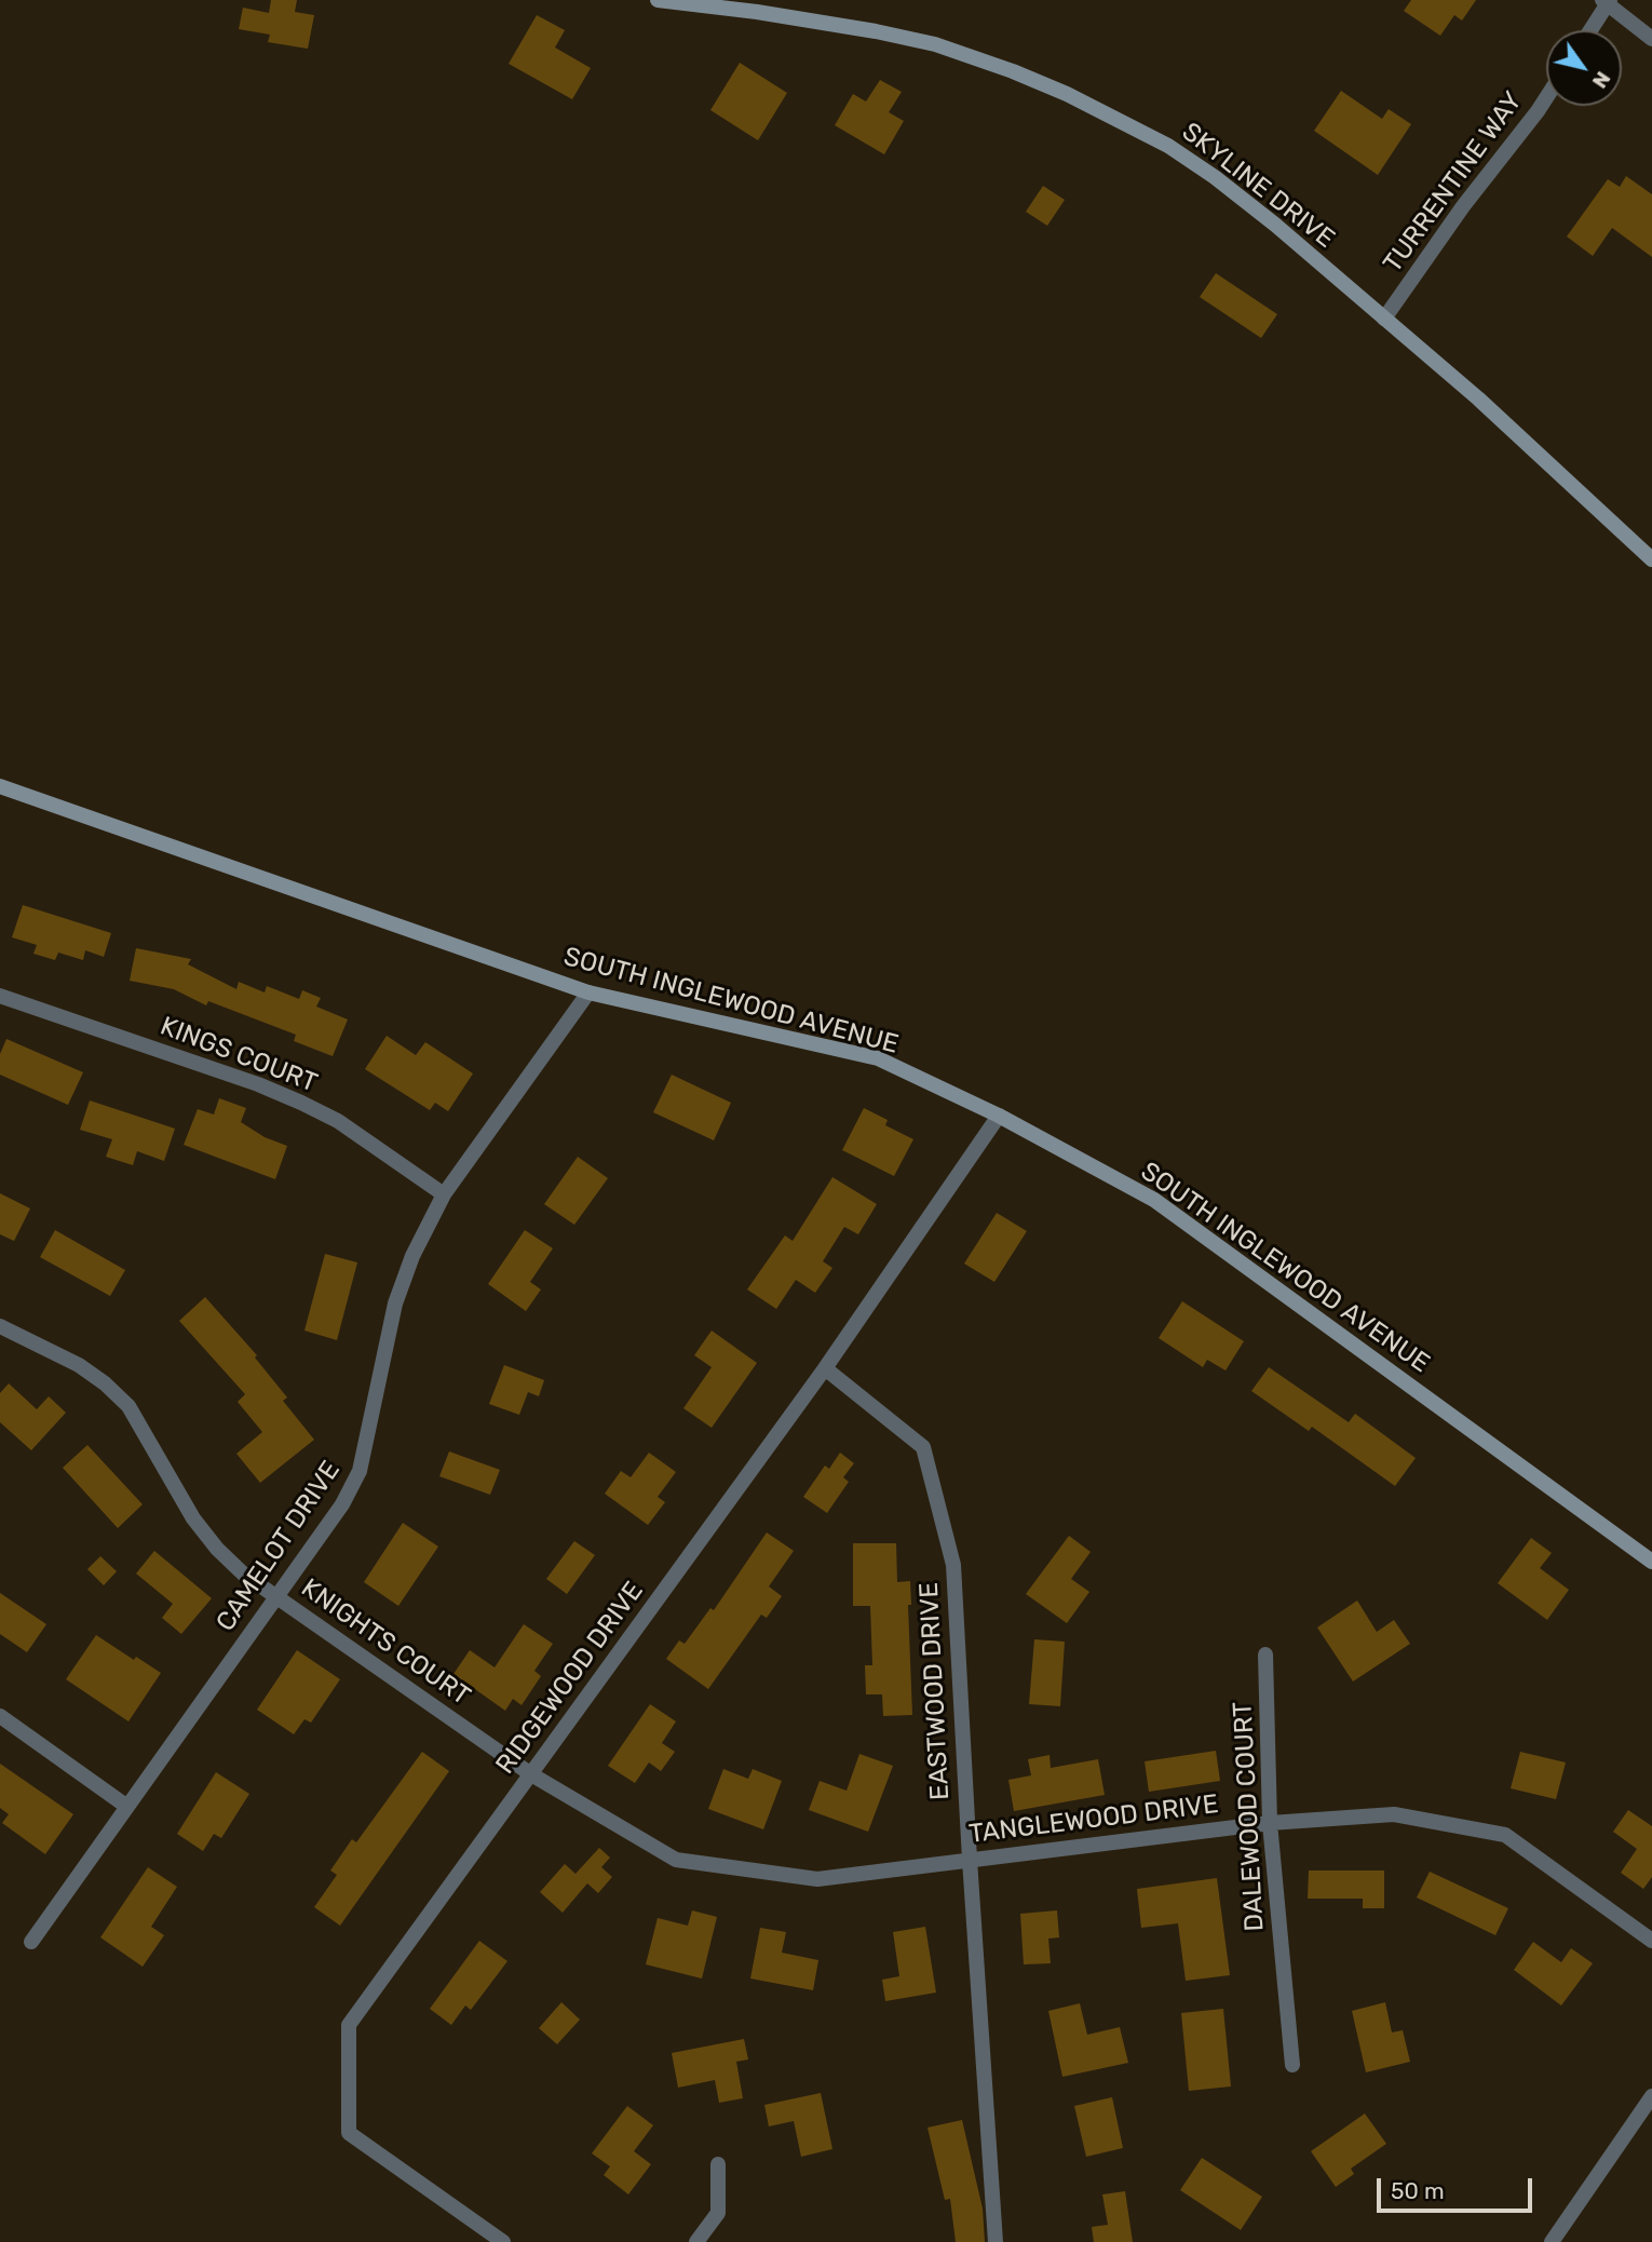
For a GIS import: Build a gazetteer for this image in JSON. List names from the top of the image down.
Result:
{
  "streets": {
    "street": [
      "TURRENTINE WAY",
      "SKYLINE DRIVE",
      "SOUTH INGLEWOOD AVENUE",
      "KINGS COURT",
      "CAMELOT DRIVE",
      "KNIGHTS COURT",
      "RIDGEWOOD DRIVE",
      "EASTWOOD DRIVE",
      "DALEWOOD COURT",
      "TANGLEWOOD DRIVE"
    ]
  },
  "crossings": [
    ["TURRENTINE WAY", "SKYLINE DRIVE"],
    ["SOUTH INGLEWOOD AVENUE", "CAMELOT DRIVE"],
    ["SOUTH INGLEWOOD AVENUE", "RIDGEWOOD DRIVE"],
    ["KINGS COURT", "CAMELOT DRIVE"],
    ["CAMELOT DRIVE", "KNIGHTS COURT"],
    ["KNIGHTS COURT", "RIDGEWOOD DRIVE"],
    ["KNIGHTS COURT", "TANGLEWOOD DRIVE"],
    ["RIDGEWOOD DRIVE", "EASTWOOD DRIVE"],
    ["RIDGEWOOD DRIVE", "TANGLEWOOD DRIVE"],
    ["EASTWOOD DRIVE", "TANGLEWOOD DRIVE"],
    ["DALEWOOD COURT", "TANGLEWOOD DRIVE"]
  ],
  "scale_bar": "50 m",
  "north": "bottom right"
}
